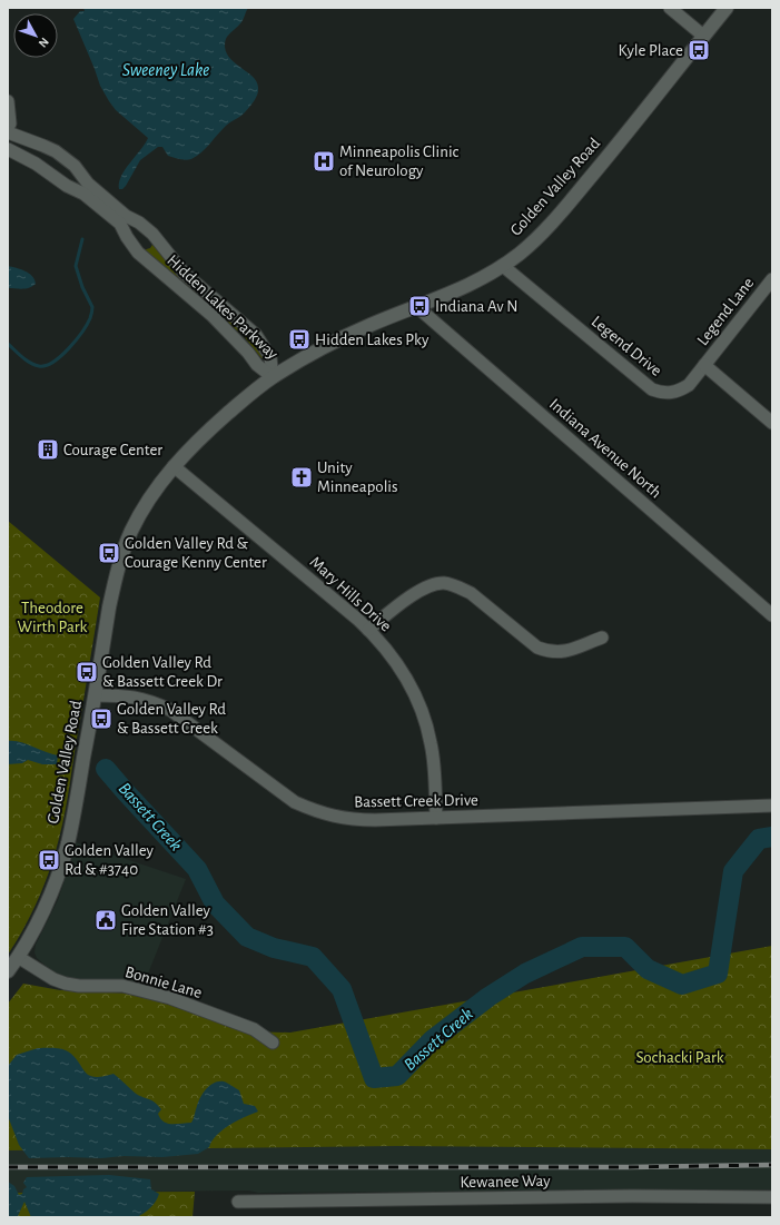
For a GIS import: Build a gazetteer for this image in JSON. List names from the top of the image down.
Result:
{
  "streets": {
    "street": [
      "Golden Valley Road",
      "Hidden Lakes Parkway",
      "Legend Lane",
      "Legend Drive",
      "Indiana Avenue North",
      "Mary Hills Drive",
      "Bassett Creek Drive",
      "Bonnie Lane",
      "Kewanee Way"
    ]
  },
  "crossings": [
    ["Golden Valley Road", "Hidden Lakes Parkway"],
    ["Golden Valley Road", "Legend Drive"],
    ["Golden Valley Road", "Indiana Avenue North"],
    ["Golden Valley Road", "Mary Hills Drive"],
    ["Golden Valley Road", "Bassett Creek Drive"],
    ["Golden Valley Road", "Bonnie Lane"],
    ["Legend Lane", "Legend Drive"],
    ["Mary Hills Drive", "Bassett Creek Drive"]
  ],
  "water": ["Sweeney Lake", "Bassett Creek"],
  "parks": ["Theodore Wirth Park", "Sochacki Park"],
  "places": {
    "bus stop": [
      "Kyle Place",
      "Indiana Av N",
      "Hidden Lakes Pky",
      "Golden Valley Rd & Courage Kenny Center",
      "Golden Valley Rd & Bassett Creek Dr",
      "Golden Valley Rd & Bassett Creek",
      "Golden Valley Rd & #3740"
    ],
    "hospital": ["Minneapolis Clinic of Neurology"],
    "building": ["Courage Center"],
    "church": ["Unity Minneapolis"],
    "public building": ["Golden Valley Fire Station #3"]
  },
  "north": "bottom right"
}
